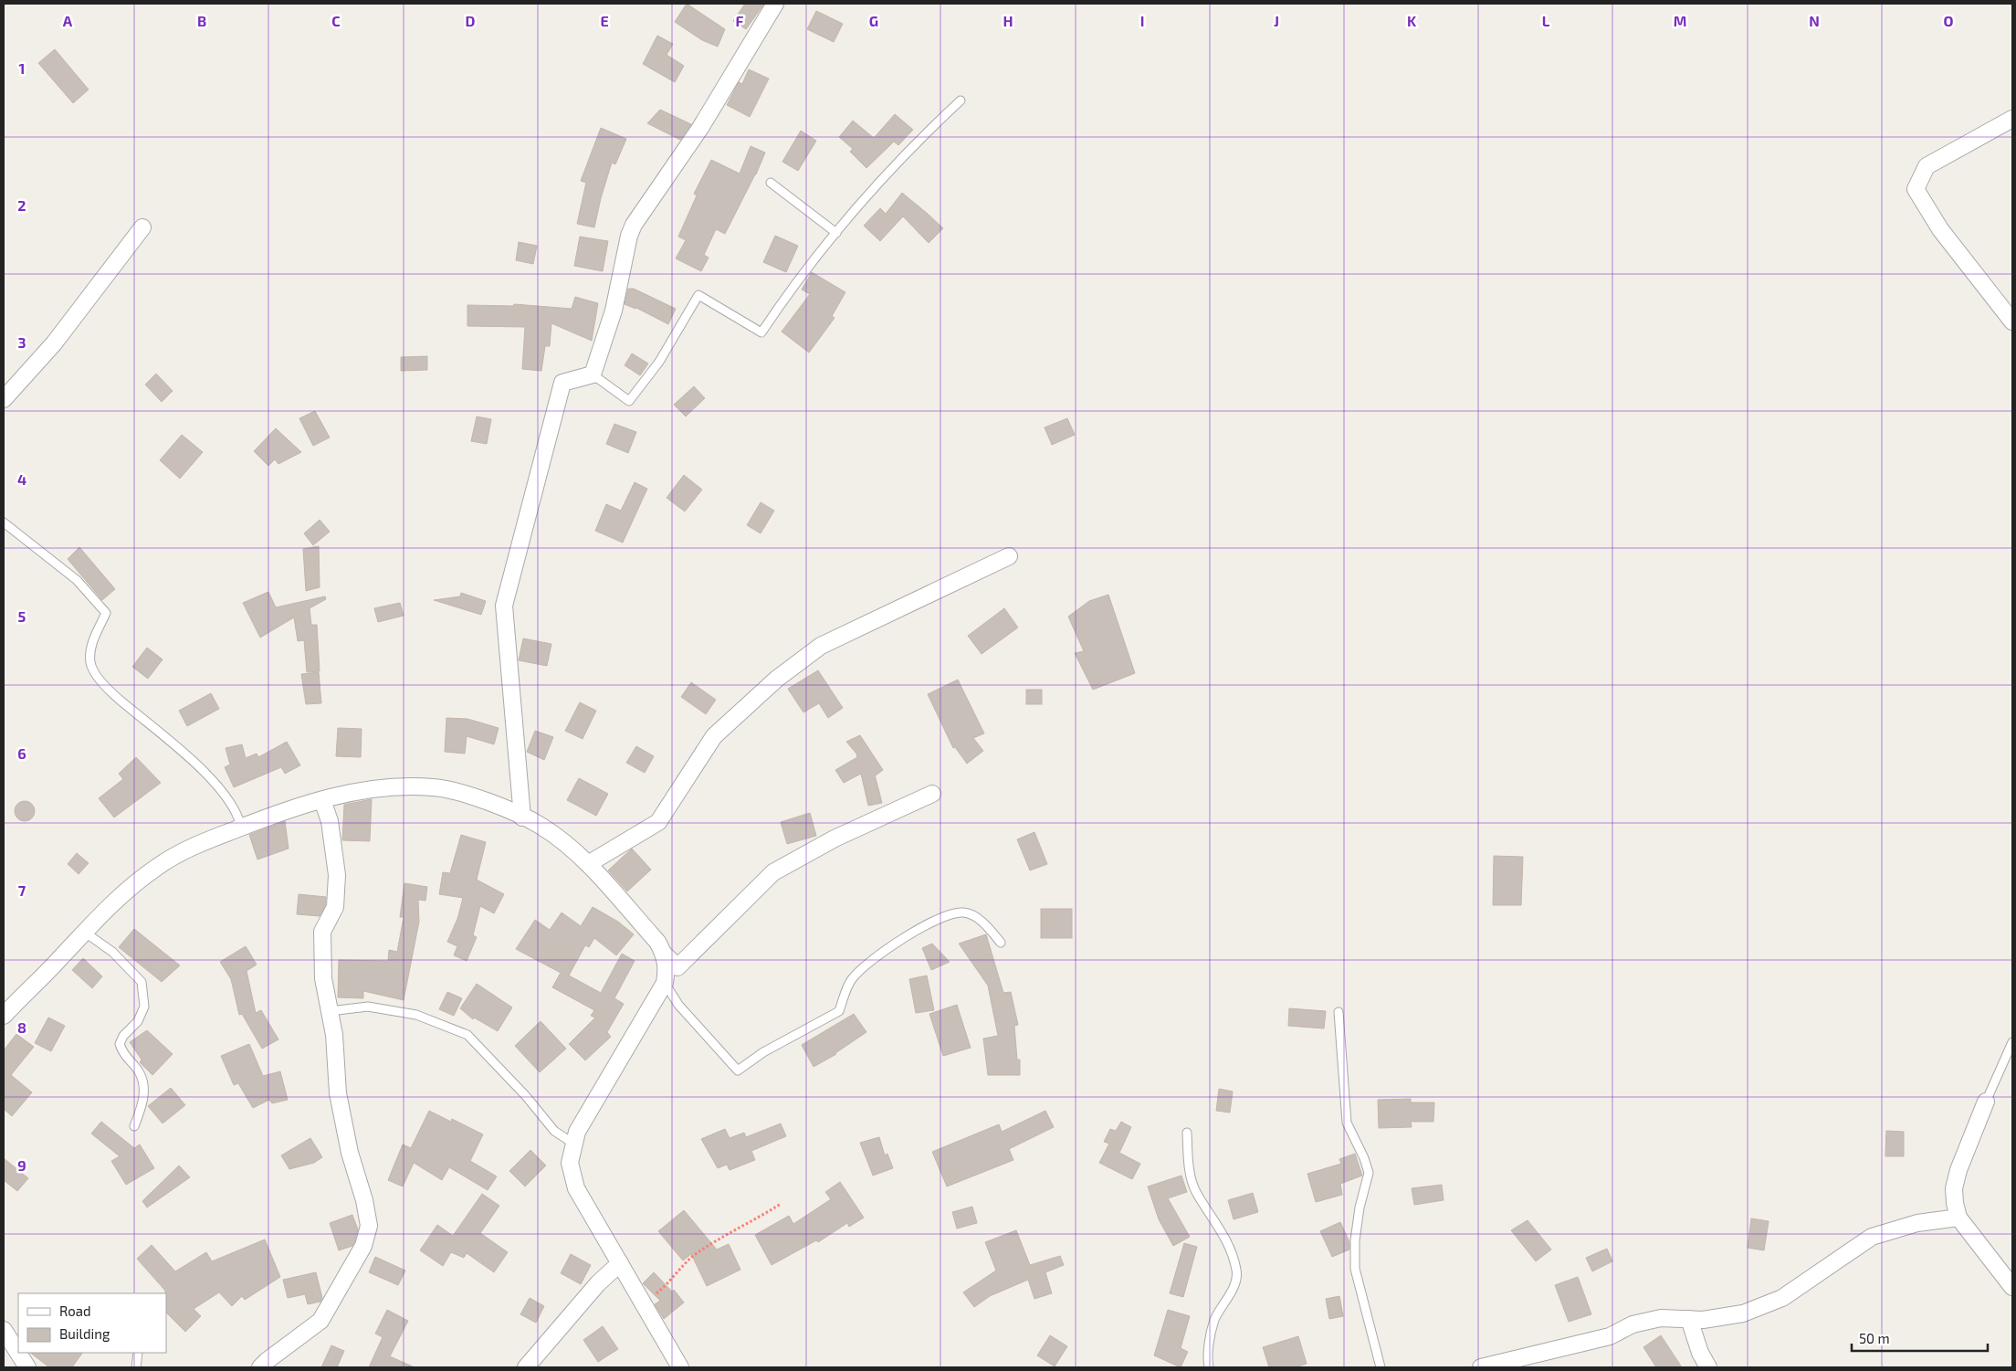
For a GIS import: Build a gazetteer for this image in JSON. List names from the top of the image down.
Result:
{
  "legend": ["Road", "Building"],
  "scale_bar": "50 m",
  "grid": {
    "columns": [
      "A",
      "B",
      "C",
      "D",
      "E",
      "F",
      "G",
      "H",
      "I",
      "J",
      "K",
      "L",
      "M",
      "N",
      "O"
    ],
    "rows": [
      "1",
      "2",
      "3",
      "4",
      "5",
      "6",
      "7",
      "8",
      "9"
    ]
  }
}
